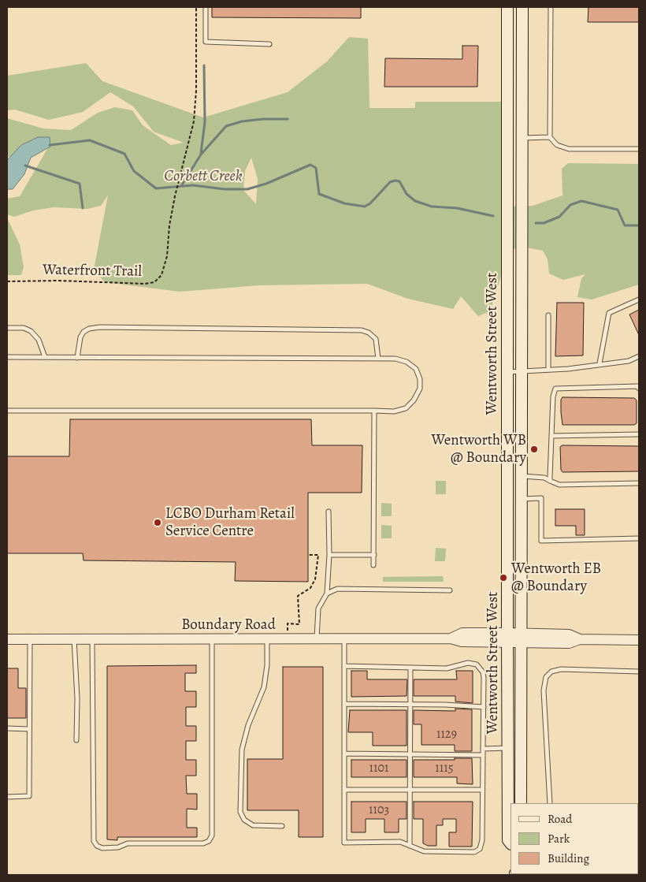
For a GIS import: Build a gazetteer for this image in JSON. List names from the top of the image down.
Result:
{
  "streets": {
    "main road": ["Wentworth Street West"],
    "street": ["Boundary Road"],
    "path": ["Waterfront Trail"]
  },
  "crossings": [
    ["Wentworth Street West", "Boundary Road"]
  ],
  "water": ["Corbett Creek"],
  "places": ["Wentworth WB @ Boundary", "LCBO Durham Retail Service Centre", "Wentworth EB @ Boundary"],
  "house_numbers": [
    "1129",
    "1101",
    "1115",
    "1103"
  ],
  "legend": ["Road", "Park", "Building"]
}
